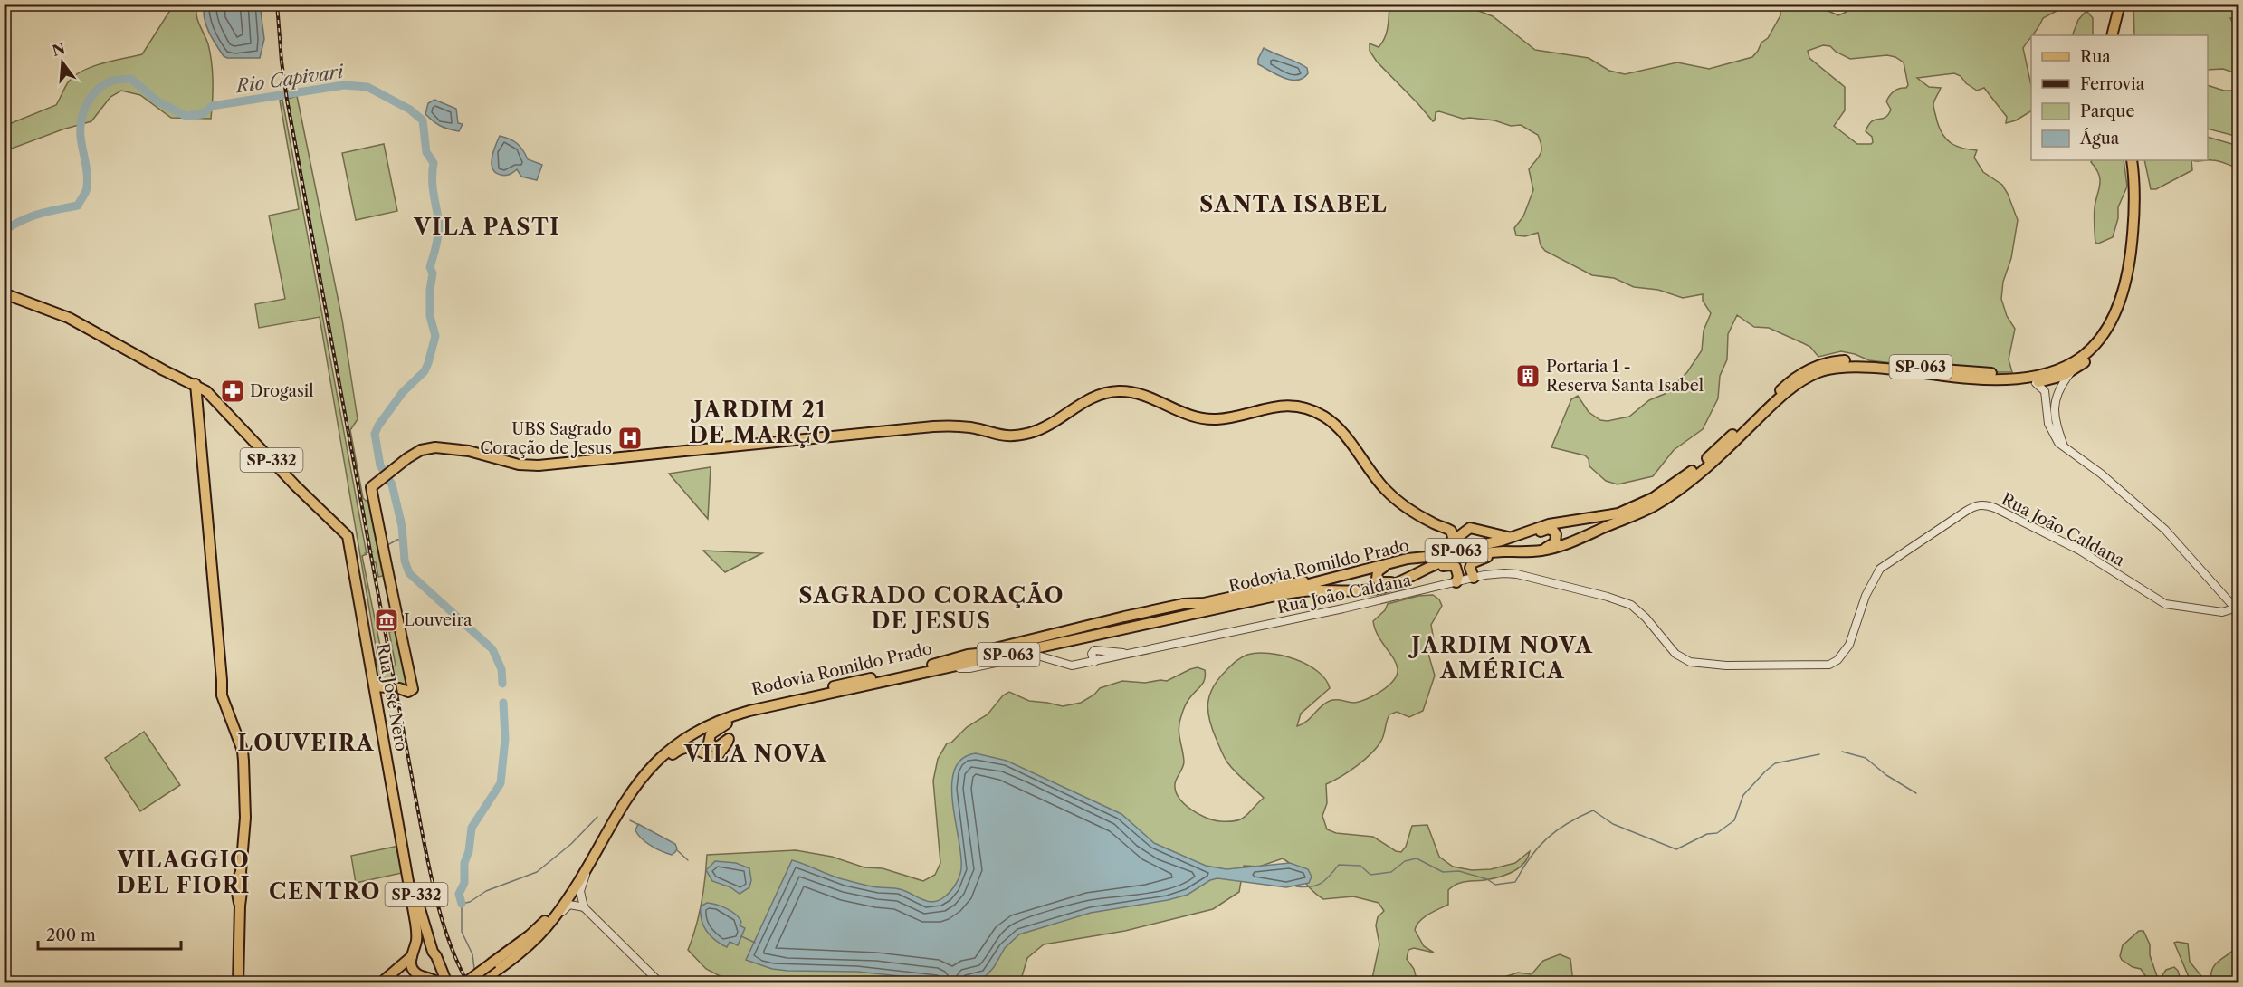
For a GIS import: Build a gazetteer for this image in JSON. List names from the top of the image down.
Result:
{
  "streets": {
    "main road": [
      "SP-063",
      "SP-332",
      "Rodovia Romildo Prado",
      "Rua José Nero"
    ],
    "street": ["Rua João Caldana"]
  },
  "crossings": [
    ["SP-332", "Rua José Nero"],
    ["Rua João Caldana", "Rodovia Romildo Prado"]
  ],
  "districts": [
    "SANTA ISABEL",
    "VILA PASTI",
    "JARDIM 21 DE MARÇO",
    "SAGRADO CORAÇÃO DE JESUS",
    "JARDIM NOVA AMÉRICA",
    "LOUVEIRA",
    "VILA NOVA",
    "VILAGGIO DEL FIORI",
    "CENTRO"
  ],
  "water": ["Rio Capivari"],
  "places": {
    "building": ["Portaria 1 - Reserva Santa Isabel"],
    "pharmacy": ["Drogasil"],
    "hospital": ["UBS Sagrado Coração de Jesus"],
    "museum": ["Louveira"]
  },
  "legend": [
    "Rua",
    "Ferrovia",
    "Parque",
    "Água"
  ],
  "scale_bar": "200 m",
  "north": "top"
}
